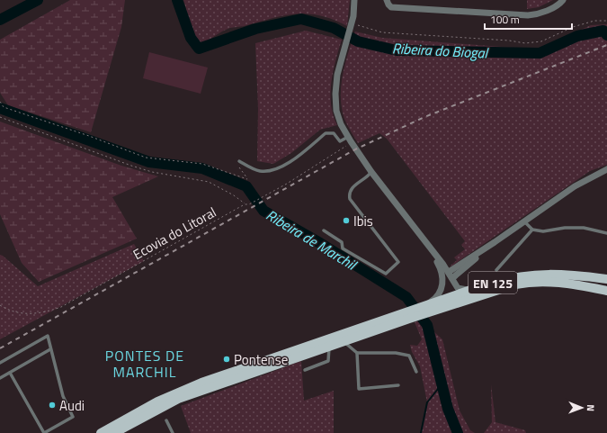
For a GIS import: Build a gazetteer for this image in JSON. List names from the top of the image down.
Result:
{
  "streets": {
    "main road": ["EN 125"],
    "path": ["Ecovia do Litoral"]
  },
  "districts": ["PONTES DE MARCHIL"],
  "water": ["Ribeira do Biogal", "Ribeira de Marchil"],
  "places": ["Ibis", "Pontense", "Audi"],
  "scale_bar": "100 m",
  "north": "right"
}
